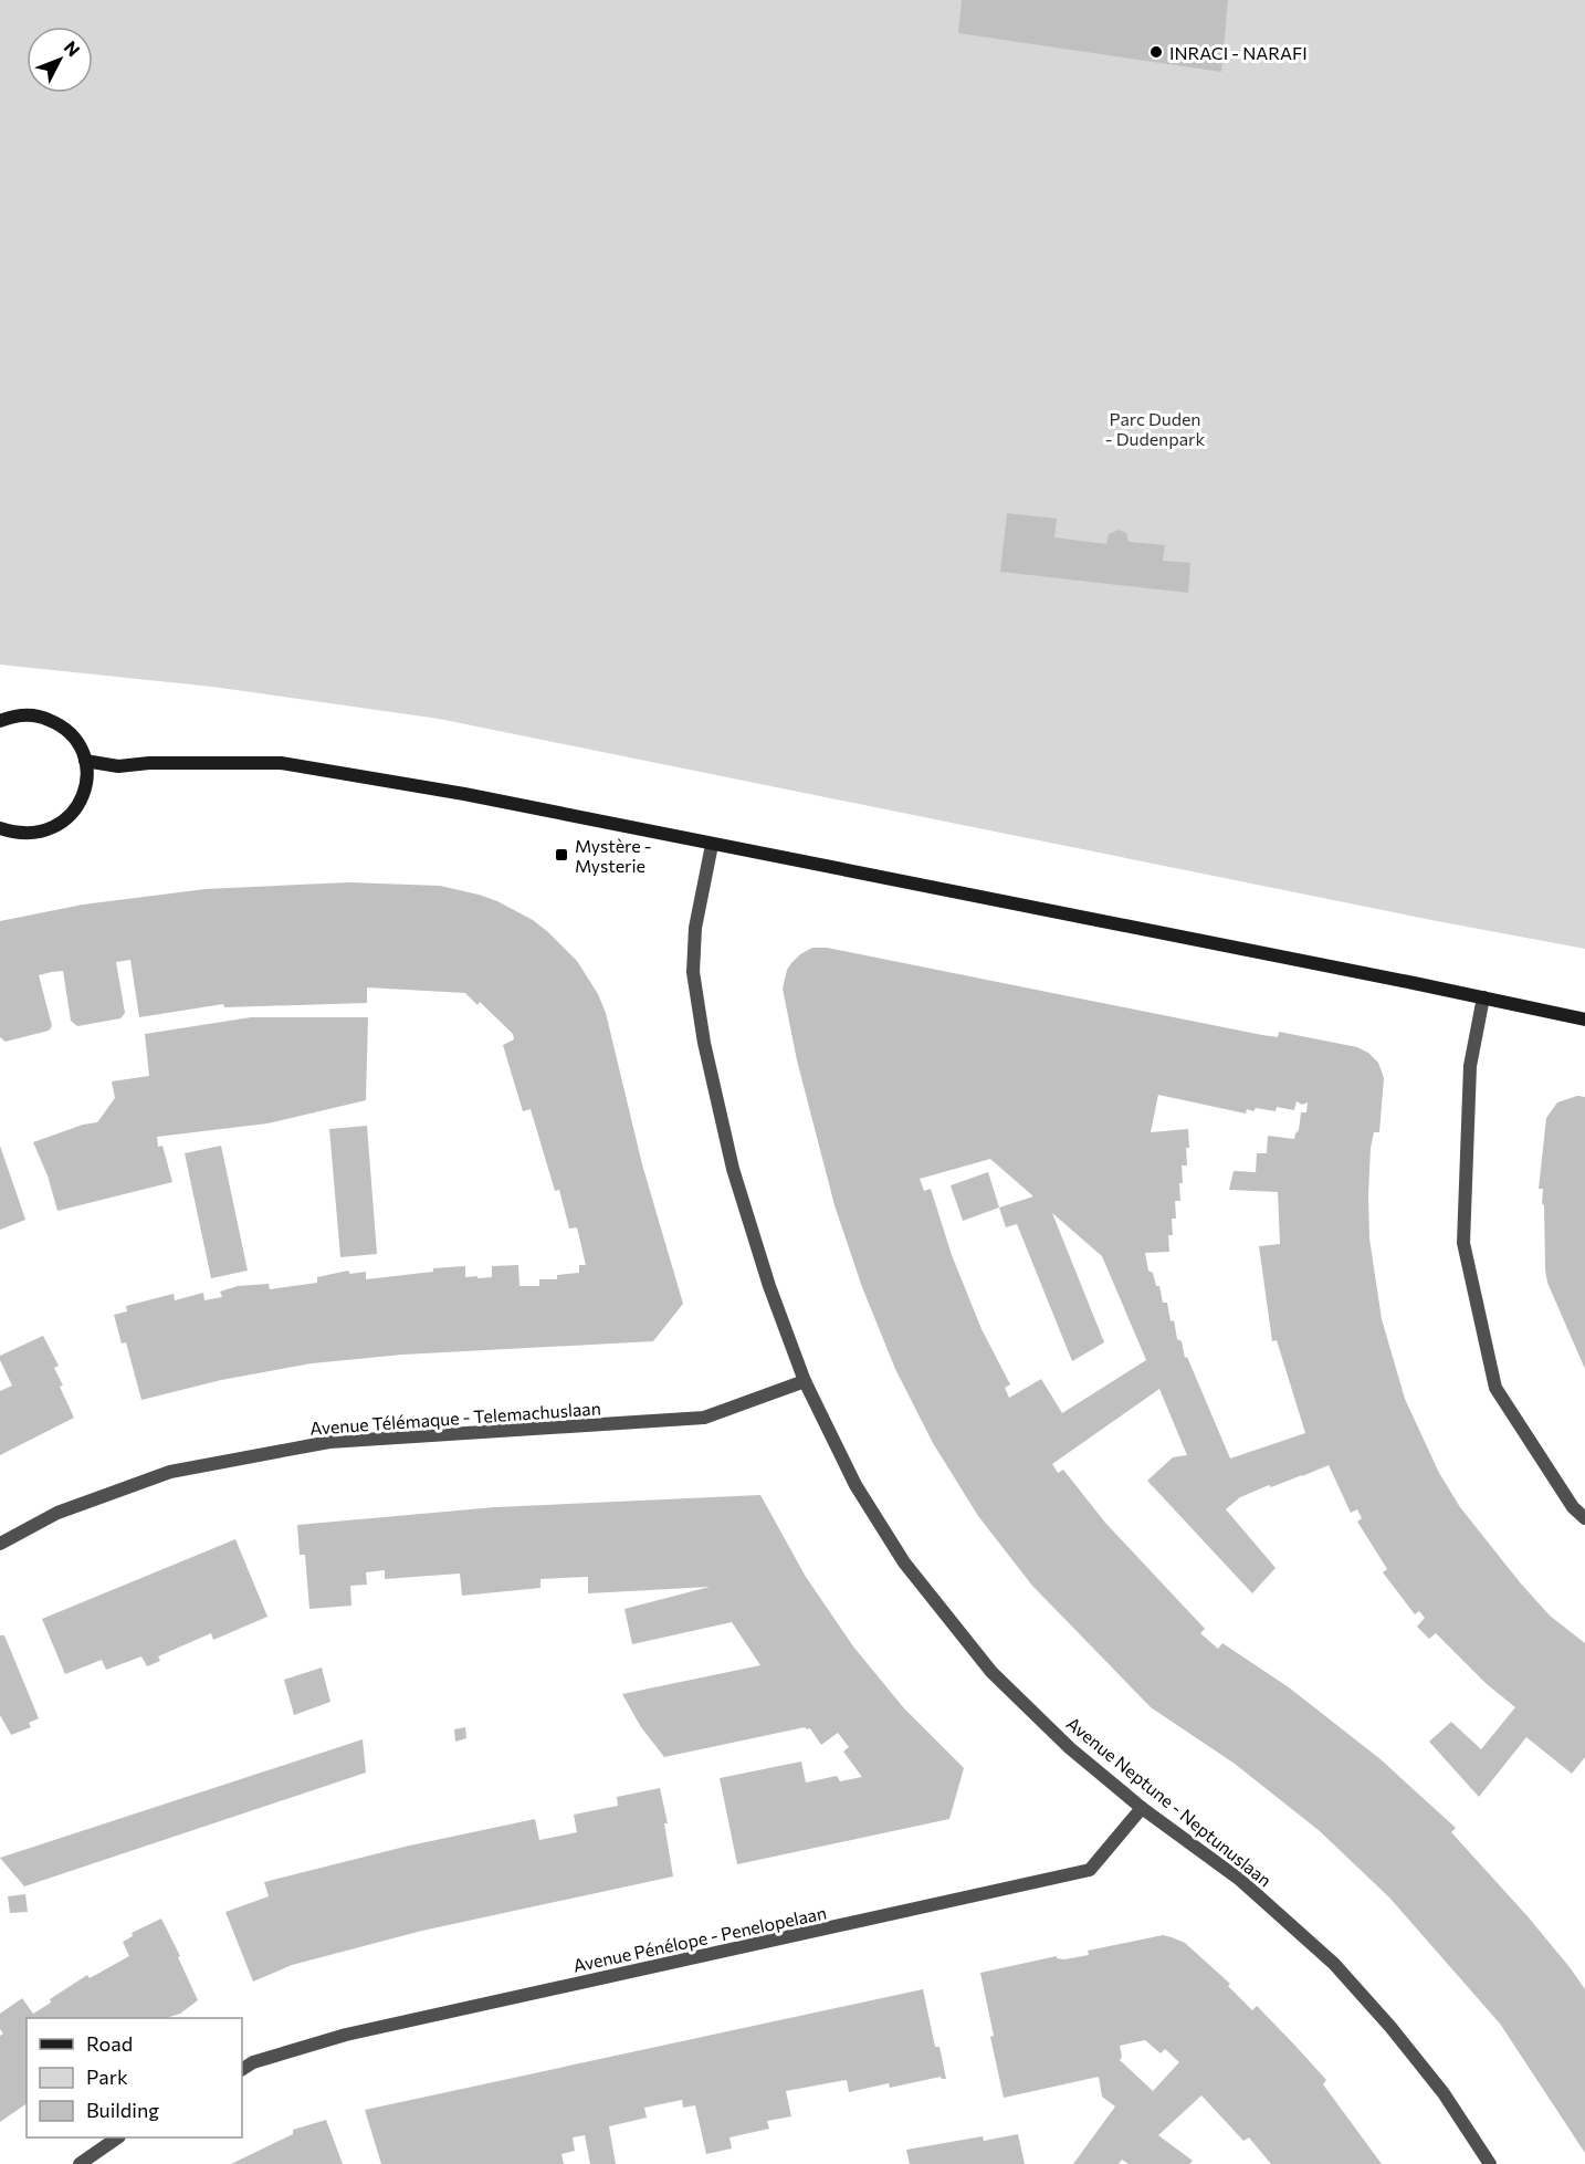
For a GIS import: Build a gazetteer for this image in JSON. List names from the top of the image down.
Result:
{
  "streets": {
    "street": ["Avenue Télémaque - Telemachuslaan", "Avenue Neptune - Neptunuslaan", "Avenue Pénélope - Penelopelaan"]
  },
  "crossings": [
    ["Avenue Télémaque - Telemachuslaan", "Avenue Neptune - Neptunuslaan"],
    ["Avenue Neptune - Neptunuslaan", "Avenue Pénélope - Penelopelaan"]
  ],
  "parks": ["Parc Duden - Dudenpark"],
  "places": {
    "other": ["INRACI - NARAFI"],
    "transit": ["Mystère - Mysterie"]
  },
  "legend": ["Road", "Park", "Building"],
  "north": "top right"
}
